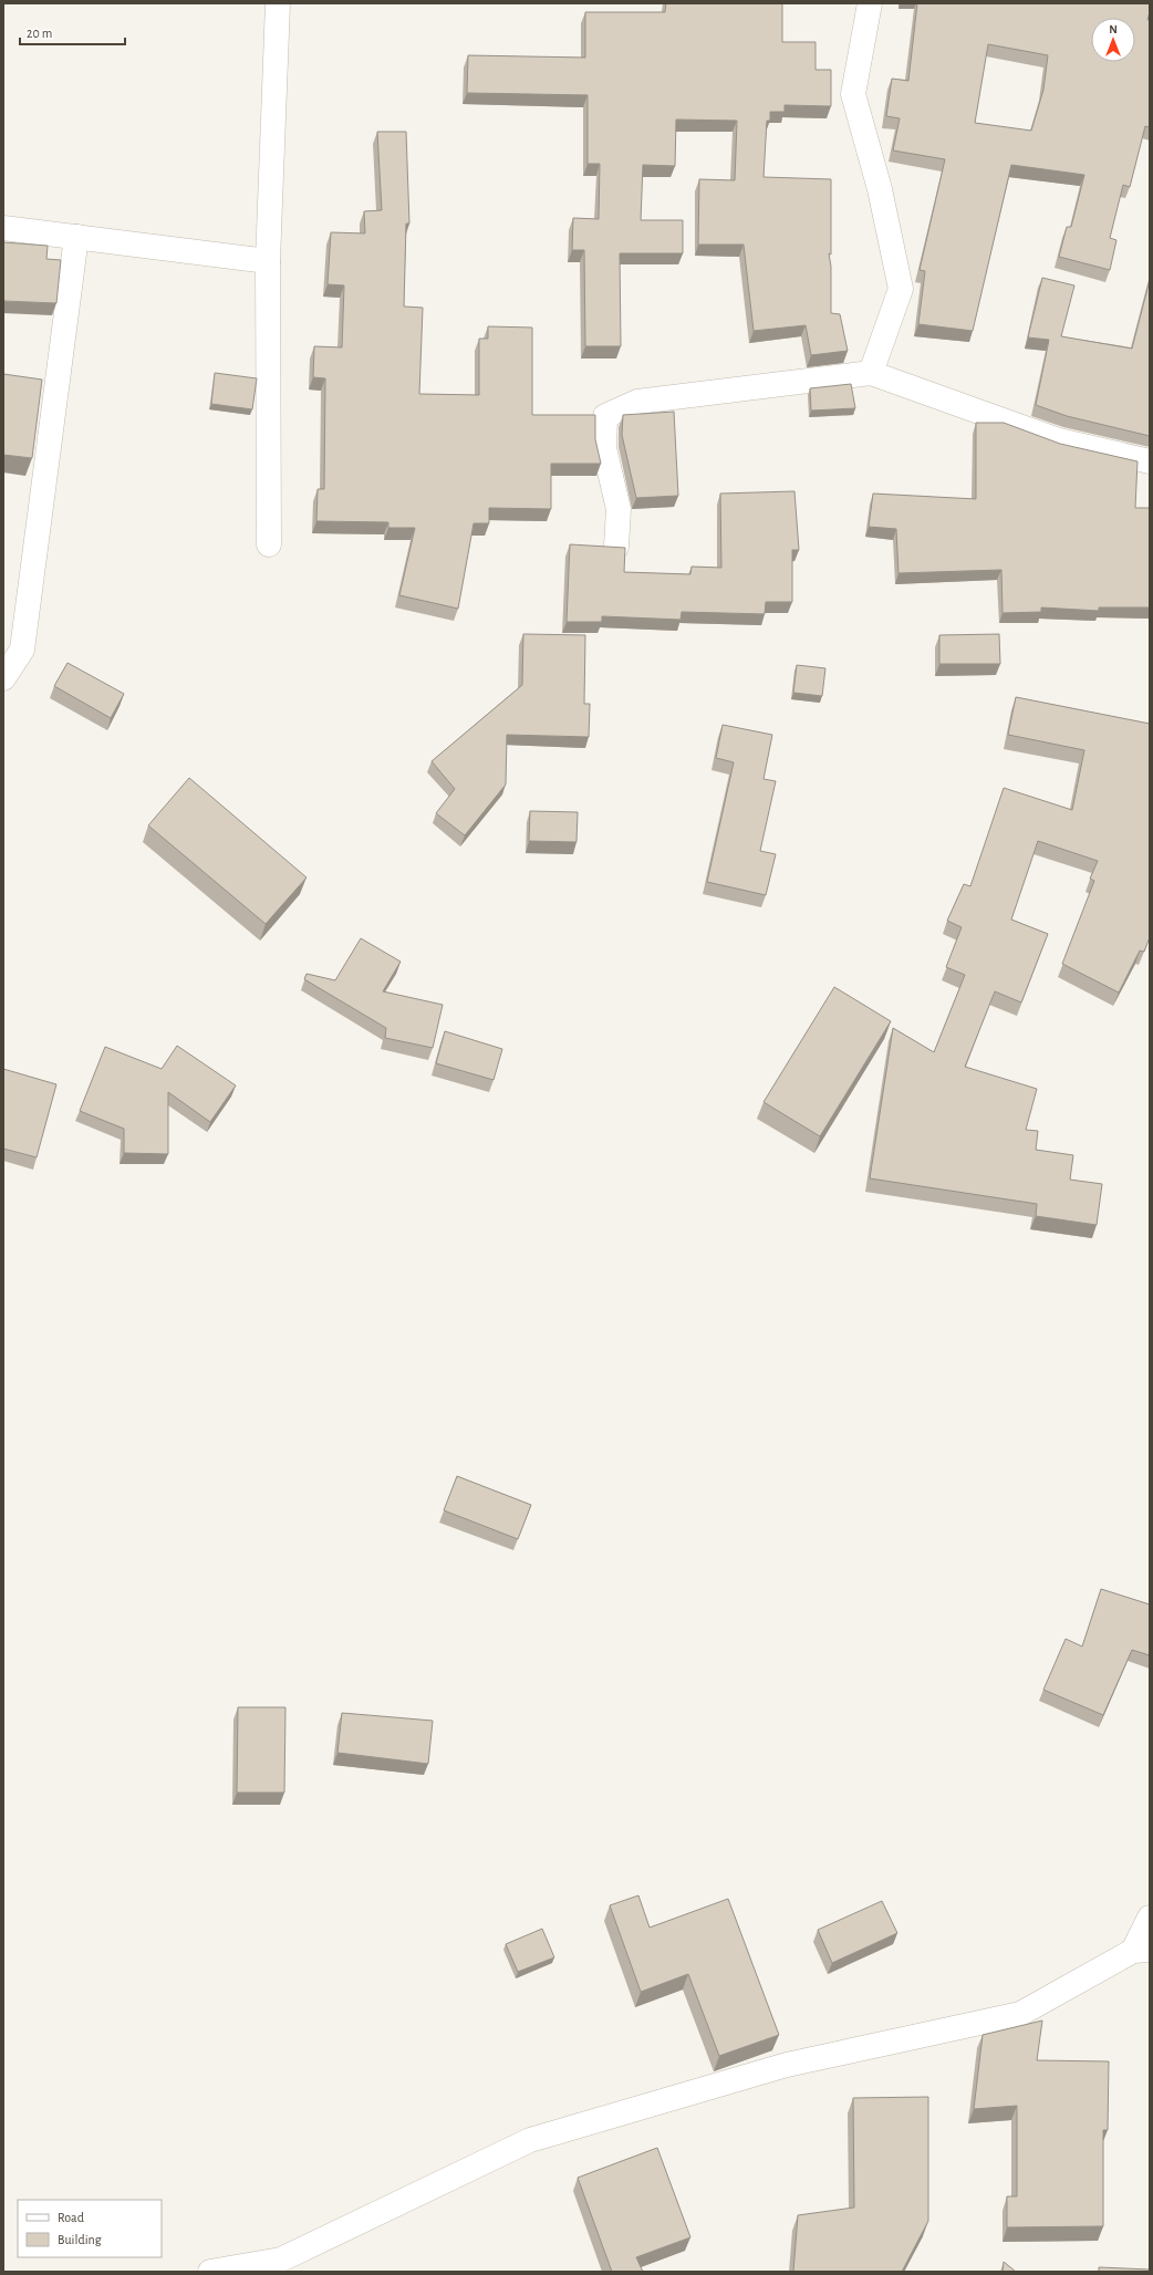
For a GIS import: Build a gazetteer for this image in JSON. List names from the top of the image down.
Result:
{
  "legend": ["Road", "Building"],
  "scale_bar": "20 m",
  "north": "top"
}
